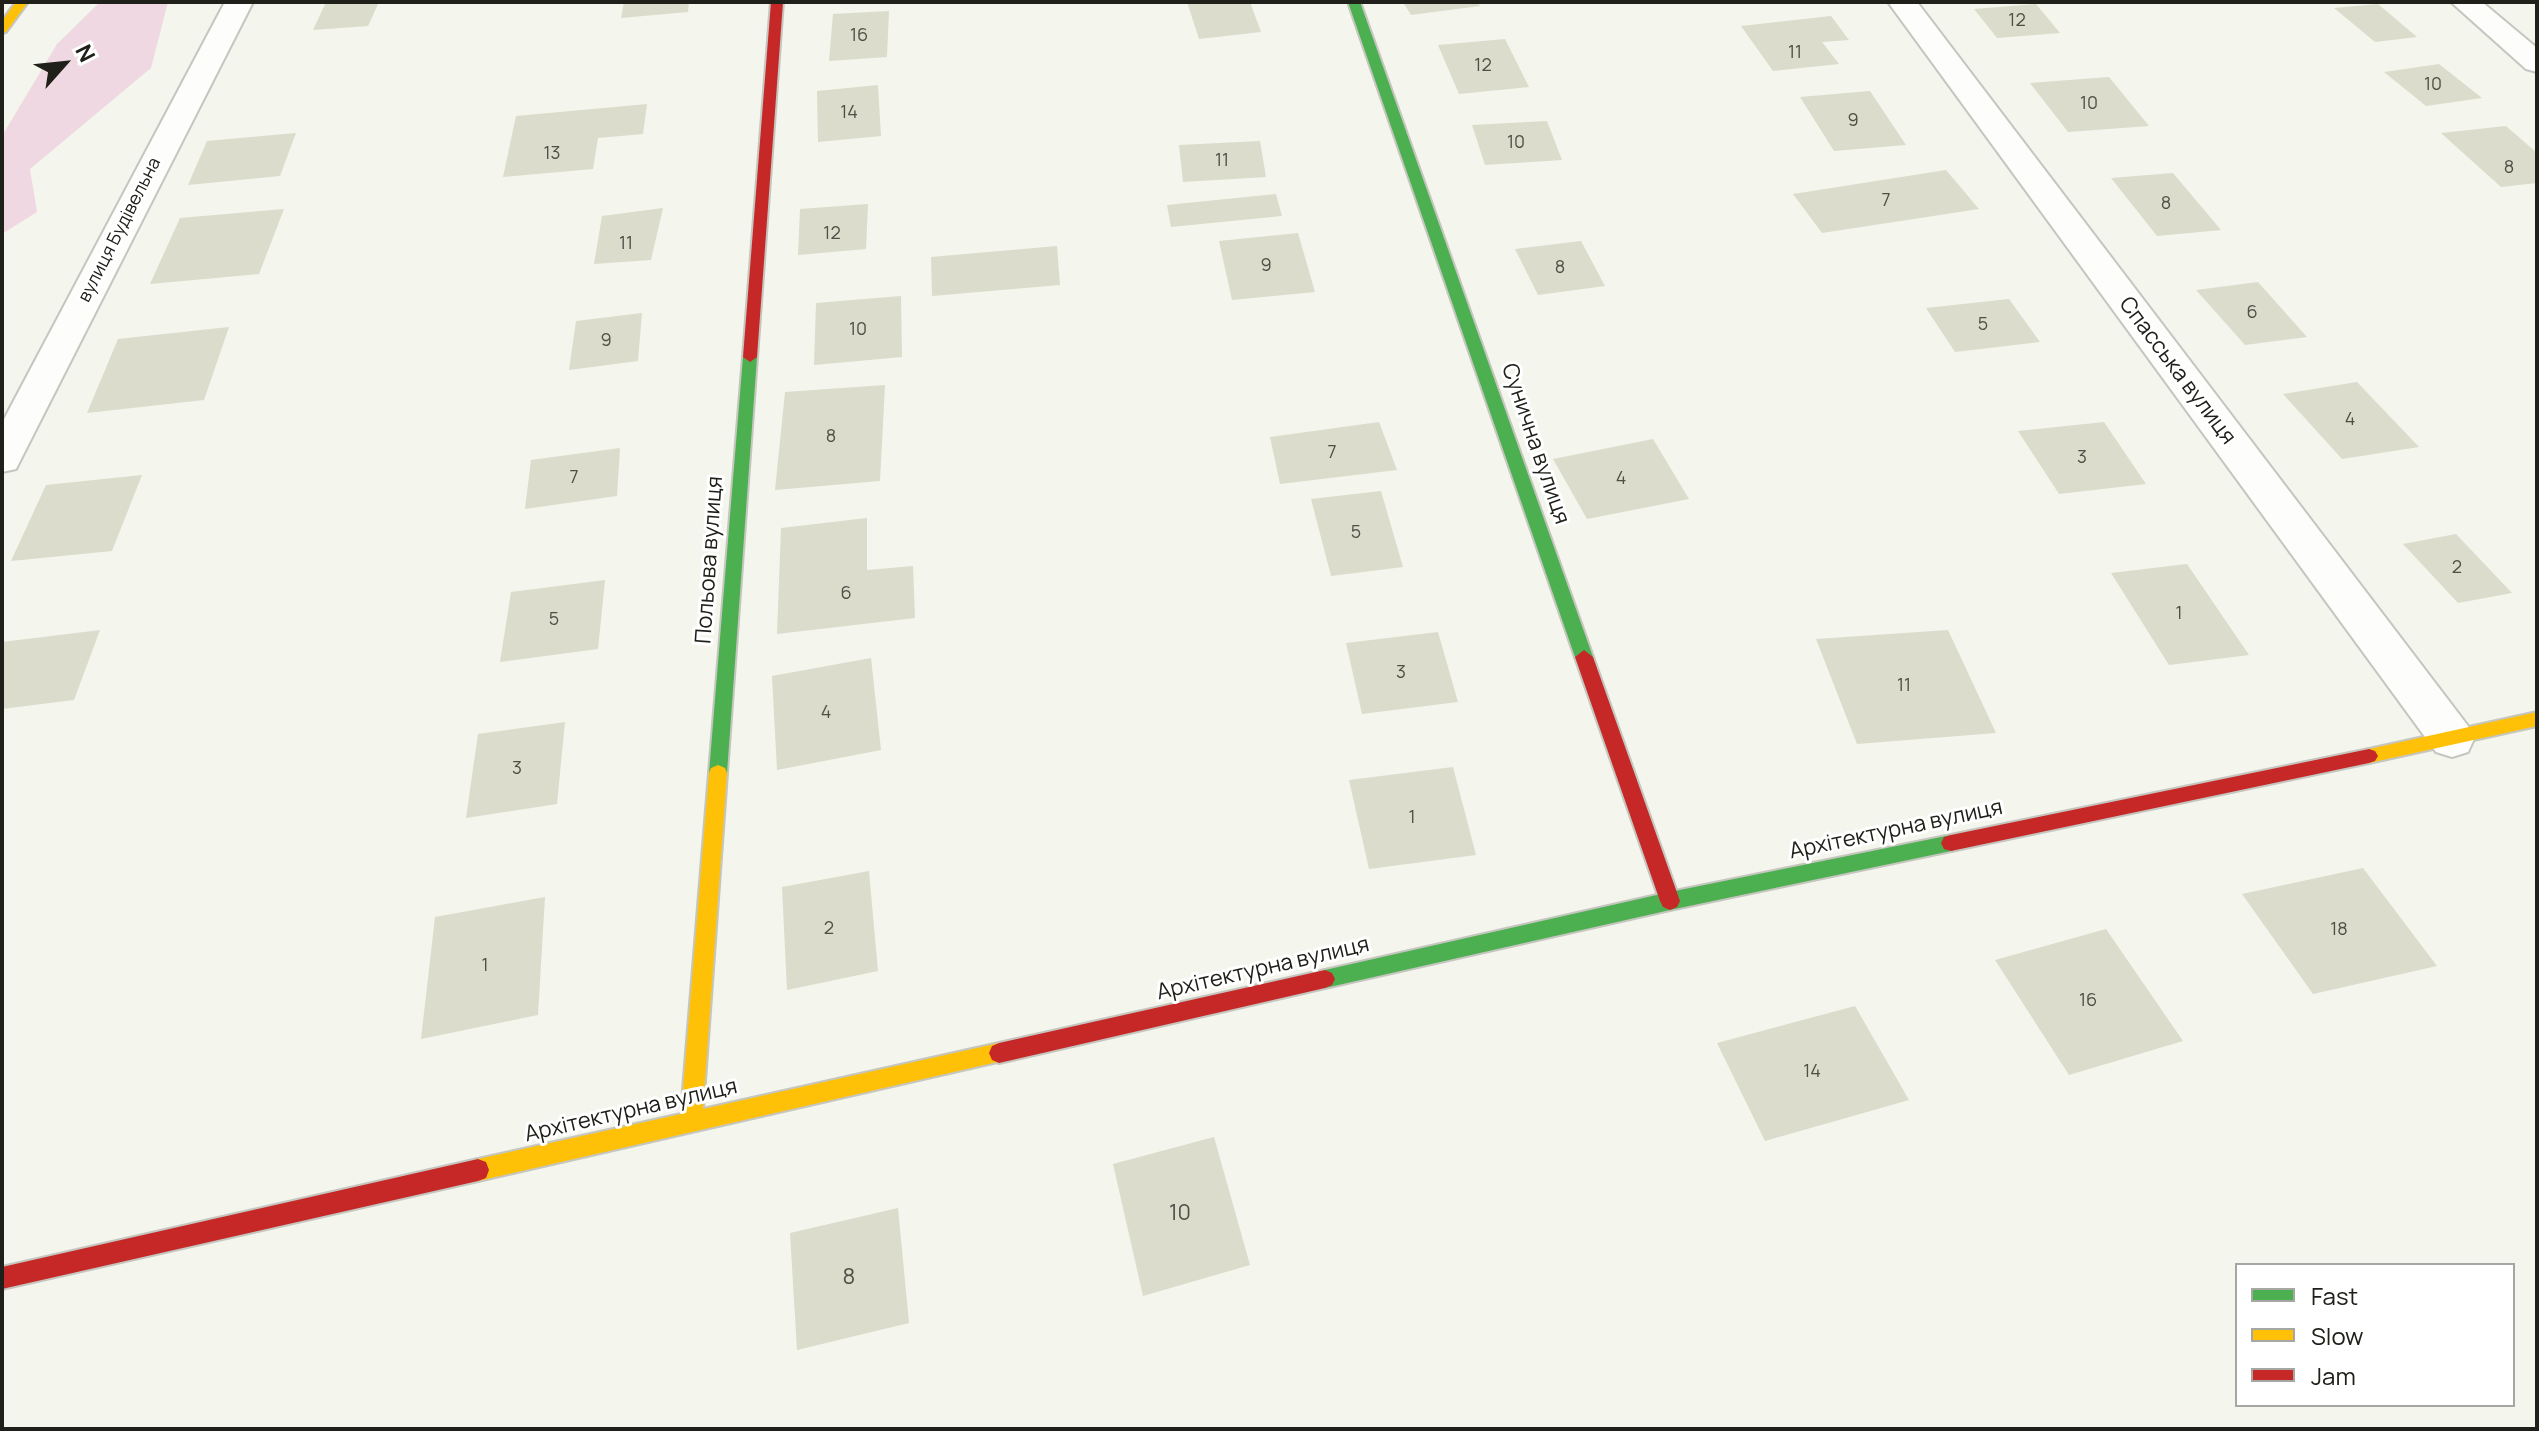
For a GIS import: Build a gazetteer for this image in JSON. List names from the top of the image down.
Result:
{
  "streets": {
    "street": [
      "вулиця Будівельна",
      "Спасська вулиця",
      "Сунична вулиця",
      "Польова вулиця",
      "Архітектурна вулиця"
    ]
  },
  "crossings": [
    ["Спасська вулиця", "Архітектурна вулиця"],
    ["Сунична вулиця", "Архітектурна вулиця"],
    ["Польова вулиця", "Архітектурна вулиця"]
  ],
  "house_numbers": [
    "12",
    "16",
    "11",
    "12",
    "10",
    "10",
    "14",
    "9",
    "10",
    "13",
    "11",
    "8",
    "7",
    "8",
    "12",
    "11",
    "9",
    "8",
    "6",
    "5",
    "10",
    "9",
    "4",
    "8",
    "7",
    "3",
    "7",
    "4",
    "5",
    "2",
    "6",
    "1",
    "5",
    "3",
    "11",
    "4",
    "3",
    "1",
    "2",
    "18",
    "1",
    "16",
    "14",
    "10",
    "8"
  ],
  "legend": ["Fast", "Slow", "Jam"],
  "north": "top right"
}
